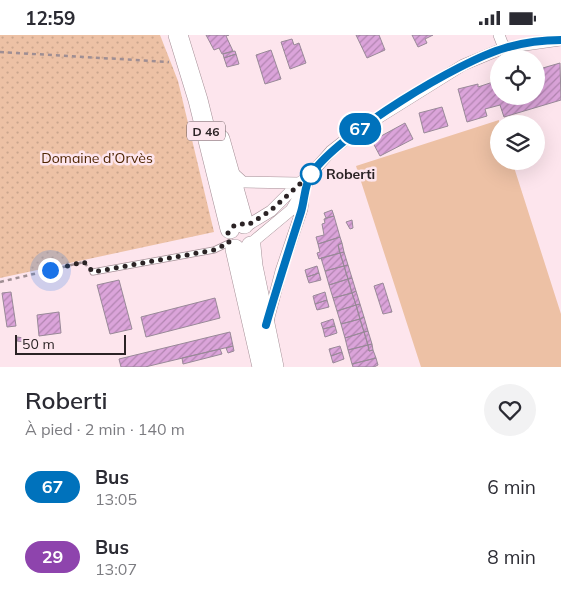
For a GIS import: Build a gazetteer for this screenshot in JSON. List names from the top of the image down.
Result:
{
  "streets": {
    "main road": ["D 46"]
  },
  "parks": ["Domaine d’Orvès"],
  "places": ["Roberti"],
  "lines": ["bus line 67"],
  "scale_bar": "50 m",
  "page": {
    "status": "12:59",
    "on_map": "67",
    "scale": "50 m",
    "heading": ["Roberti", "À pied · 2 min · 140 m"],
    "list": [
      {
        "mark": "67",
        "name": "Bus",
        "note": "13:05",
        "value": "6 min"
      },
      {
        "mark": "29",
        "name": "Bus",
        "note": "13:07",
        "value": "8 min"
      }
    ]
  }
}
